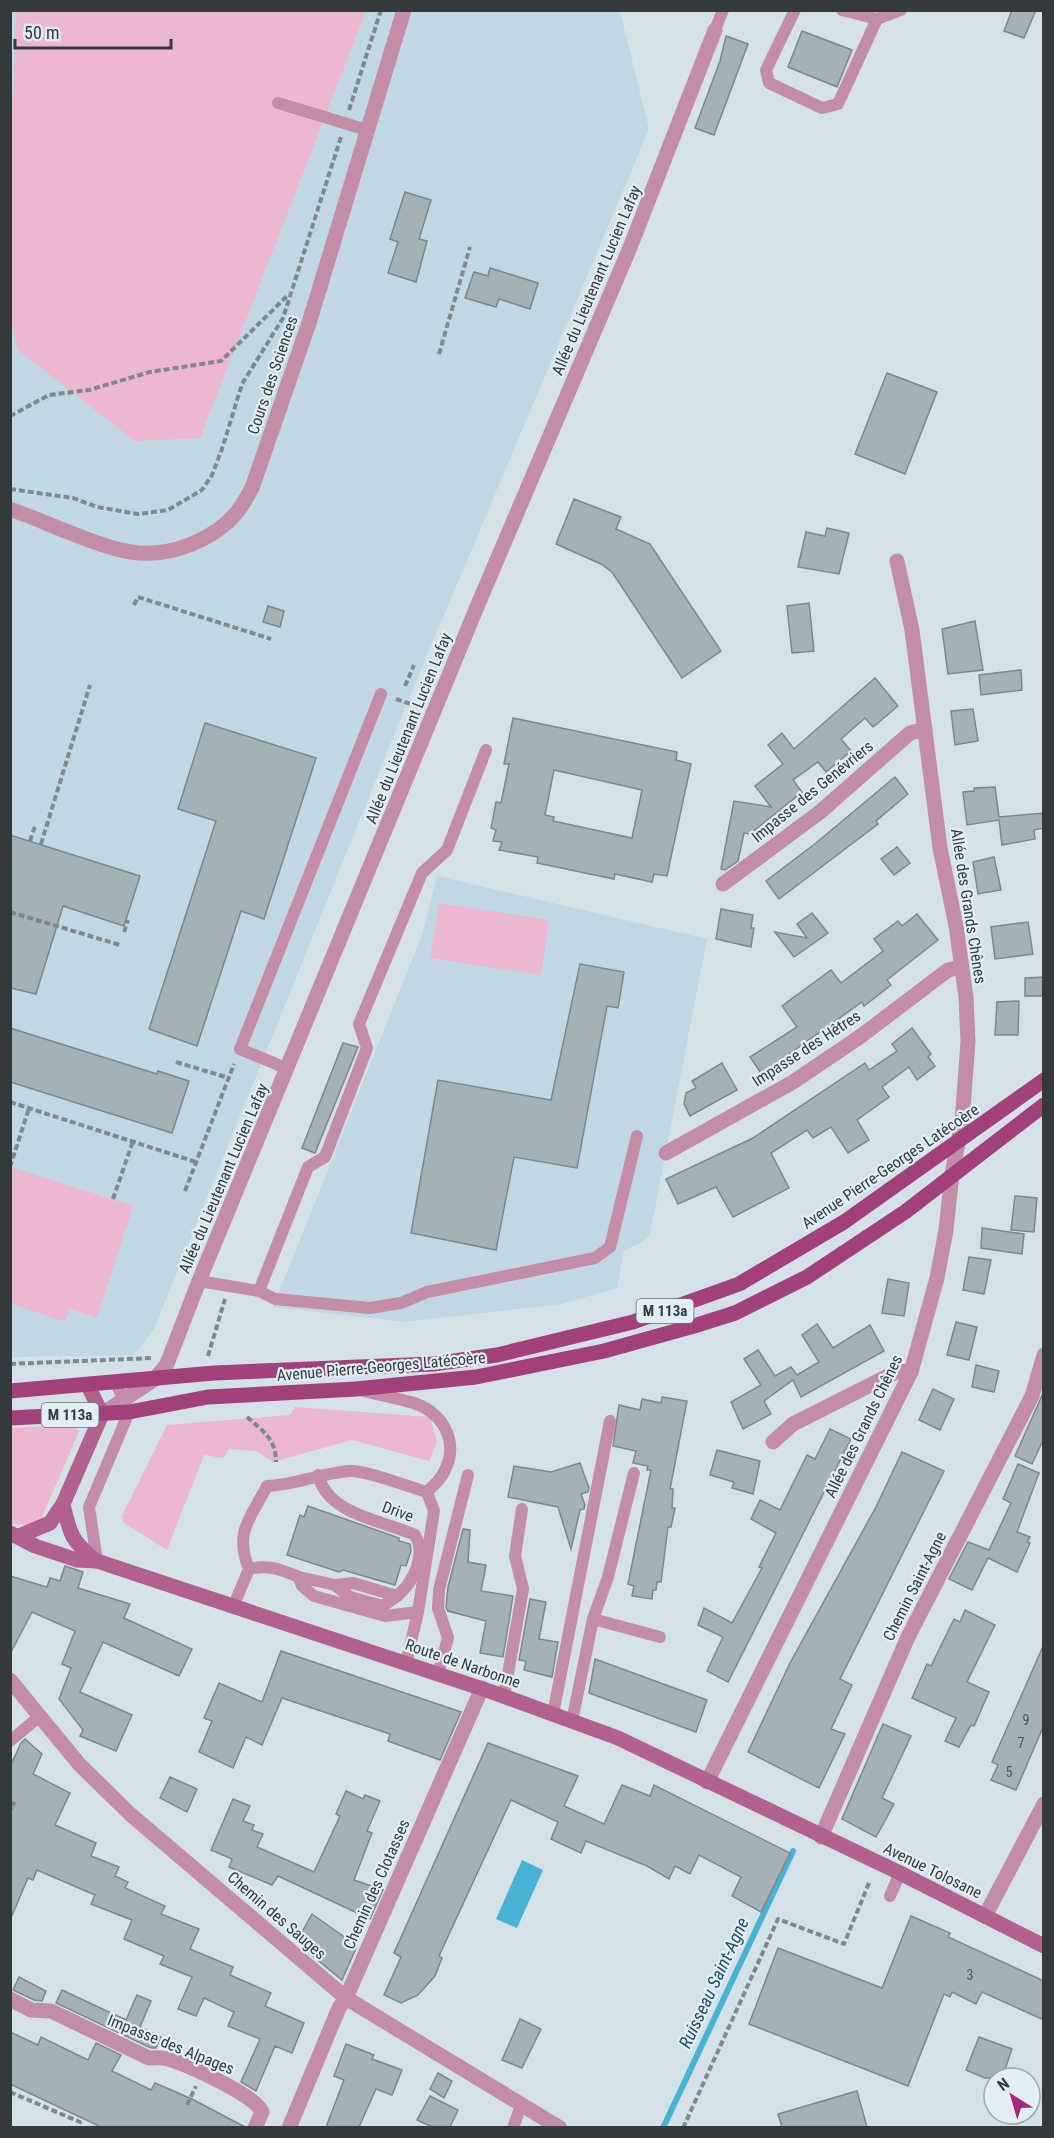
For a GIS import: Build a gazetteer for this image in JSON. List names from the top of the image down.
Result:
{
  "streets": {
    "main road": [
      "Avenue Pierre-Georges Latécoère",
      "M 113a",
      "Route de Narbonne",
      "Avenue Tolosane"
    ],
    "street": [
      "Allée du Lieutenant Lucien Lafay",
      "Cours des Sciences",
      "Impasse des Genévriers",
      "Allée des Grands Chênes",
      "Impasse des Hêtres",
      "Chemin Saint-Agne",
      "Chemin des Clotasses",
      "Chemin des Sauges",
      "Impasse des Alpages"
    ],
    "lane": ["Drive"]
  },
  "crossings": [
    ["Allée du Lieutenant Lucien Lafay", "Avenue Pierre-Georges Latécoère"],
    ["Impasse des Genévriers", "Allée des Grands Chênes"],
    ["Allée des Grands Chênes", "Impasse des Hêtres"],
    ["Allée des Grands Chênes", "Avenue Pierre-Georges Latécoère"],
    ["Allée des Grands Chênes", "Route de Narbonne"],
    ["Avenue Pierre-Georges Latécoère", "Route de Narbonne"],
    ["Chemin Saint-Agne", "Avenue Tolosane"],
    ["Route de Narbonne", "Avenue Tolosane"],
    ["Route de Narbonne", "Chemin des Clotasses"],
    ["Chemin des Clotasses", "Chemin des Sauges"]
  ],
  "water": ["Ruisseau Saint-Agne"],
  "house_numbers": [
    "9",
    "7",
    "5",
    "3"
  ],
  "scale_bar": "50 m",
  "north": "top left"
}
